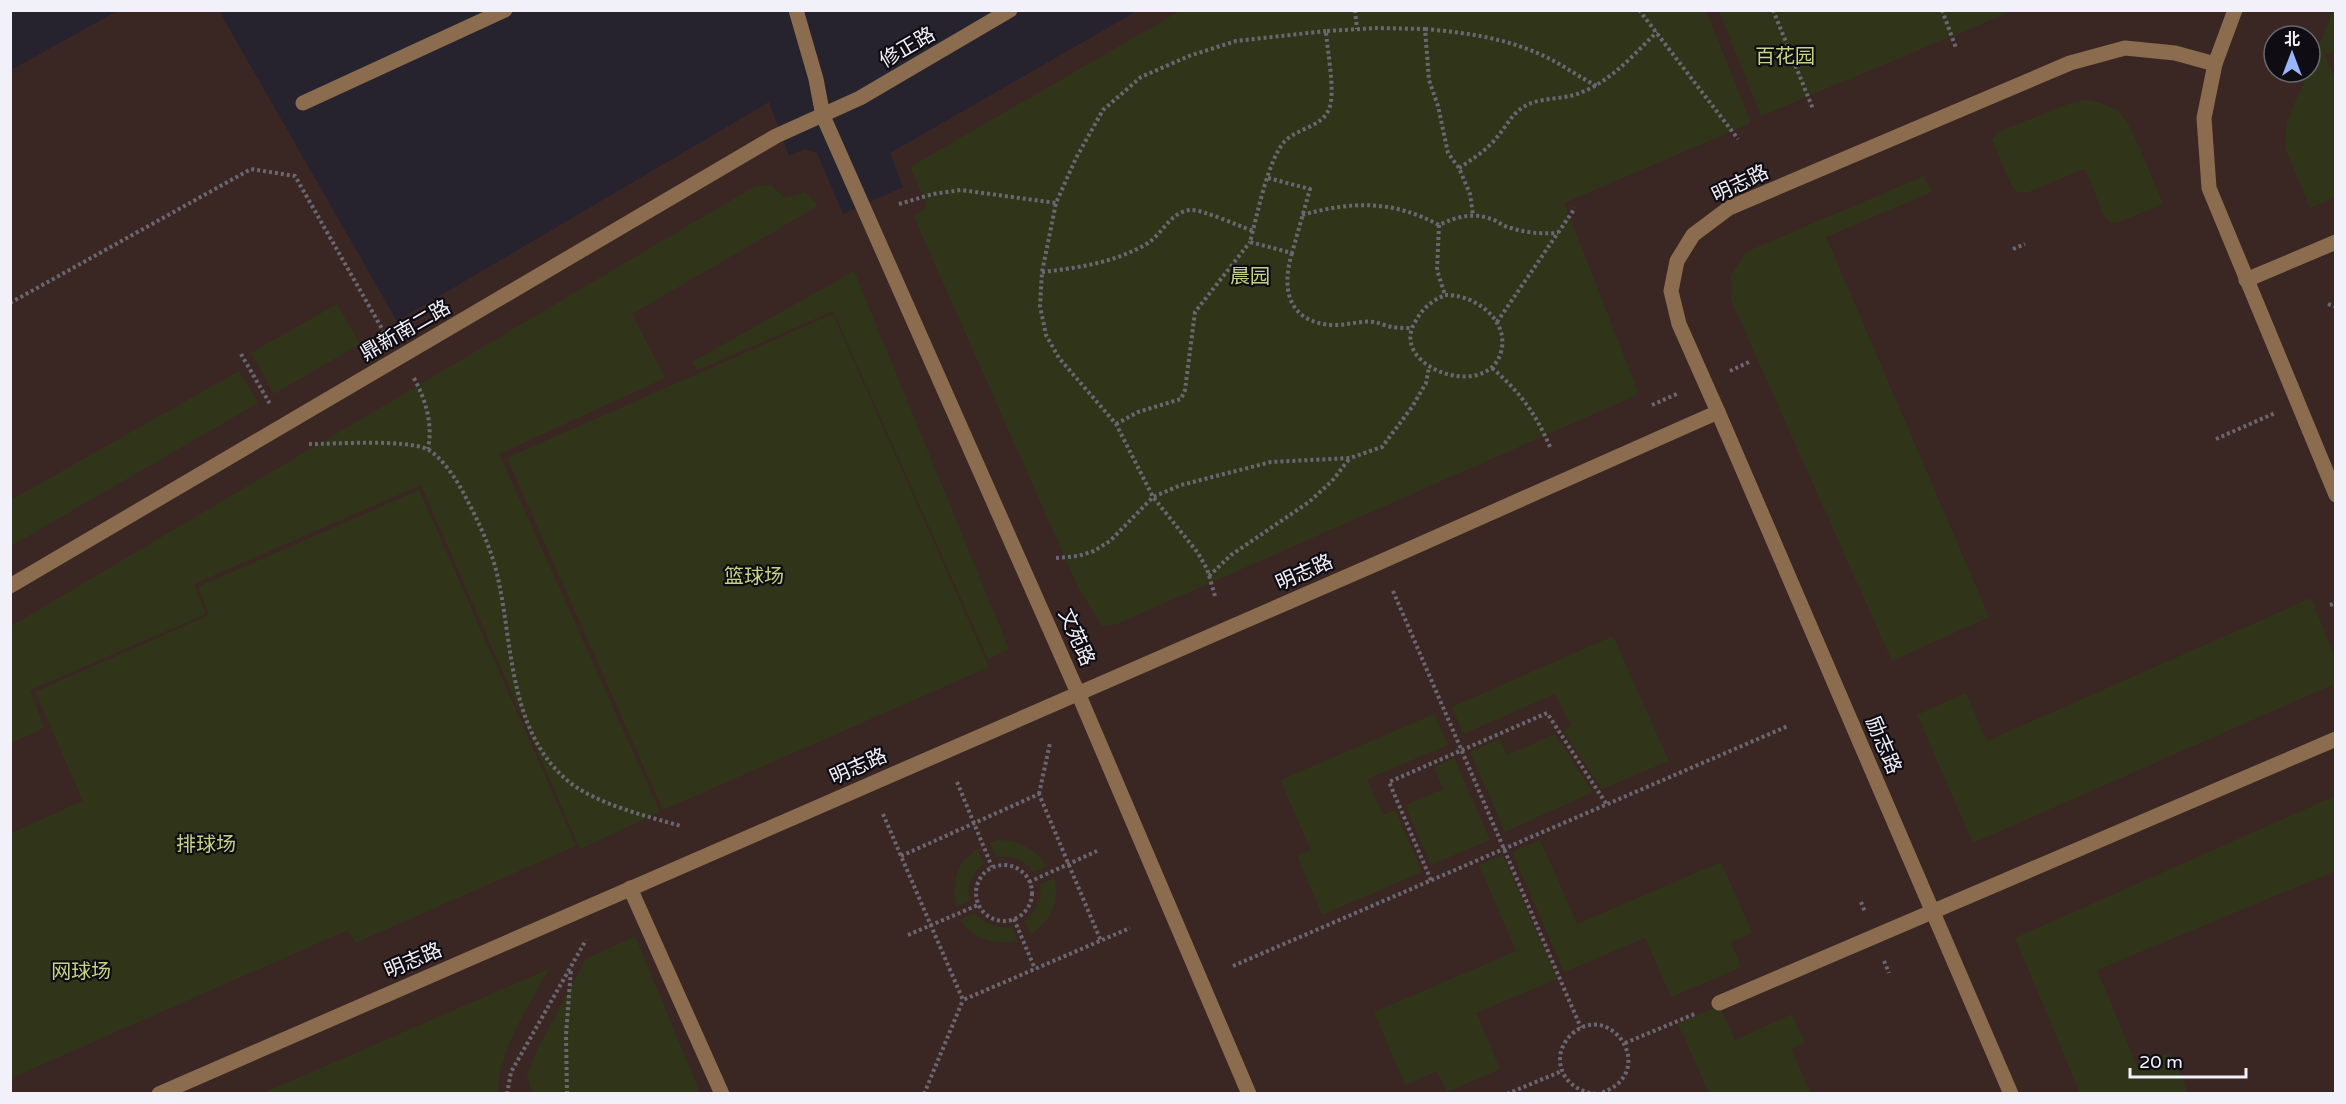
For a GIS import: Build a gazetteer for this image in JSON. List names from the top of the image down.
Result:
{
  "streets": {
    "street": [
      "修正路",
      "明志路",
      "鼎新南二路",
      "文苑路",
      "励志路"
    ]
  },
  "crossings": [
    ["修正路", "鼎新南二路"],
    ["修正路", "文苑路"],
    ["明志路", "文苑路"],
    ["明志路", "励志路"],
    ["鼎新南二路", "文苑路"]
  ],
  "parks": [
    "百花园",
    "晨园",
    "篮球场",
    "排球场",
    "网球场"
  ],
  "scale_bar": "20 m",
  "north": "top"
}
